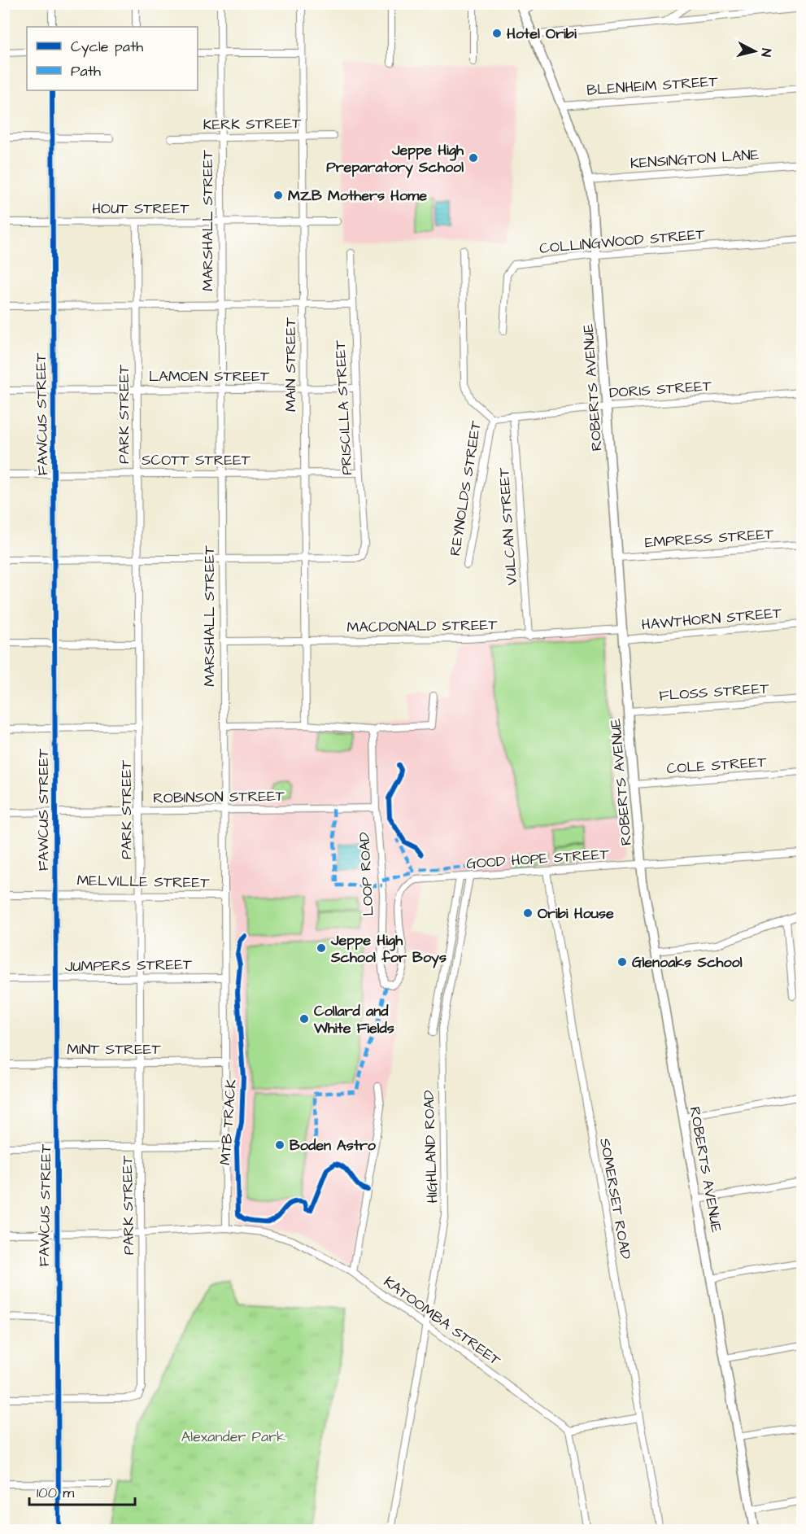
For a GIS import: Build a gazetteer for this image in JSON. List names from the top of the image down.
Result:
{
  "streets": {
    "main road": ["ROBERTS AVENUE"],
    "street": [
      "BLENHEIM STREET",
      "KERK STREET",
      "KENSINGTON LANE",
      "HOUT STREET",
      "MARSHALL STREET",
      "COLLINGWOOD STREET",
      "MAIN STREET",
      "LAMOEN STREET",
      "DORIS STREET",
      "PRISCILLA STREET",
      "FAWCUS STREET",
      "PARK STREET",
      "SCOTT STREET",
      "REYNOLDS STREET",
      "VULCAN STREET",
      "EMPRESS STREET",
      "HAWTHORN STREET",
      "MACDONALD STREET",
      "FLOSS STREET",
      "COLE STREET",
      "ROBINSON STREET",
      "GOOD HOPE STREET",
      "LOOP ROAD",
      "MELVILLE STREET",
      "JUMPERS STREET",
      "MINT STREET",
      "HIGHLAND ROAD",
      "SOMERSET ROAD",
      "KATOOMBA STREET"
    ],
    "cycle path": ["MTB TRACK"]
  },
  "crossings": [
    ["BLENHEIM STREET", "ROBERTS AVENUE"],
    ["KERK STREET", "MARSHALL STREET"],
    ["KERK STREET", "MAIN STREET"],
    ["KENSINGTON LANE", "ROBERTS AVENUE"],
    ["HOUT STREET", "MARSHALL STREET"],
    ["HOUT STREET", "MAIN STREET"],
    ["HOUT STREET", "FAWCUS STREET"],
    ["HOUT STREET", "PARK STREET"],
    ["MARSHALL STREET", "LAMOEN STREET"],
    ["MARSHALL STREET", "SCOTT STREET"],
    ["MARSHALL STREET", "MACDONALD STREET"],
    ["MARSHALL STREET", "ROBINSON STREET"],
    ["MARSHALL STREET", "MELVILLE STREET"],
    ["MARSHALL STREET", "JUMPERS STREET"],
    ["MARSHALL STREET", "MINT STREET"],
    ["MARSHALL STREET", "KATOOMBA STREET"],
    ["COLLINGWOOD STREET", "ROBERTS AVENUE"],
    ["MAIN STREET", "LAMOEN STREET"],
    ["MAIN STREET", "PRISCILLA STREET"],
    ["MAIN STREET", "SCOTT STREET"],
    ["MAIN STREET", "MACDONALD STREET"],
    ["LAMOEN STREET", "PRISCILLA STREET"],
    ["LAMOEN STREET", "FAWCUS STREET"],
    ["LAMOEN STREET", "PARK STREET"],
    ["ROBERTS AVENUE", "DORIS STREET"],
    ["ROBERTS AVENUE", "EMPRESS STREET"],
    ["ROBERTS AVENUE", "HAWTHORN STREET"],
    ["ROBERTS AVENUE", "MACDONALD STREET"],
    ["ROBERTS AVENUE", "FLOSS STREET"],
    ["ROBERTS AVENUE", "COLE STREET"],
    ["ROBERTS AVENUE", "GOOD HOPE STREET"],
    ["DORIS STREET", "REYNOLDS STREET"],
    ["DORIS STREET", "VULCAN STREET"],
    ["PRISCILLA STREET", "SCOTT STREET"],
    ["FAWCUS STREET", "PARK STREET"],
    ["FAWCUS STREET", "SCOTT STREET"],
    ["FAWCUS STREET", "ROBINSON STREET"],
    ["FAWCUS STREET", "MELVILLE STREET"],
    ["FAWCUS STREET", "JUMPERS STREET"],
    ["FAWCUS STREET", "MINT STREET"],
    ["FAWCUS STREET", "KATOOMBA STREET"],
    ["PARK STREET", "SCOTT STREET"],
    ["PARK STREET", "ROBINSON STREET"],
    ["PARK STREET", "MELVILLE STREET"],
    ["PARK STREET", "JUMPERS STREET"],
    ["PARK STREET", "MINT STREET"],
    ["PARK STREET", "KATOOMBA STREET"],
    ["VULCAN STREET", "MACDONALD STREET"],
    ["ROBINSON STREET", "LOOP ROAD"],
    ["GOOD HOPE STREET", "LOOP ROAD"],
    ["GOOD HOPE STREET", "HIGHLAND ROAD"],
    ["GOOD HOPE STREET", "SOMERSET ROAD"],
    ["HIGHLAND ROAD", "KATOOMBA STREET"]
  ],
  "parks": ["Alexander Park"],
  "places": [
    "Hotel Oribi",
    "Jeppe High Preparatory School",
    "MZB Mothers Home",
    "Oribi House",
    "Jeppe High School for Boys",
    "Glenoaks School",
    "Collard and White Fields",
    "Boden Astro"
  ],
  "legend": ["Cycle path", "Path"],
  "scale_bar": "100 m",
  "north": "right"
}
